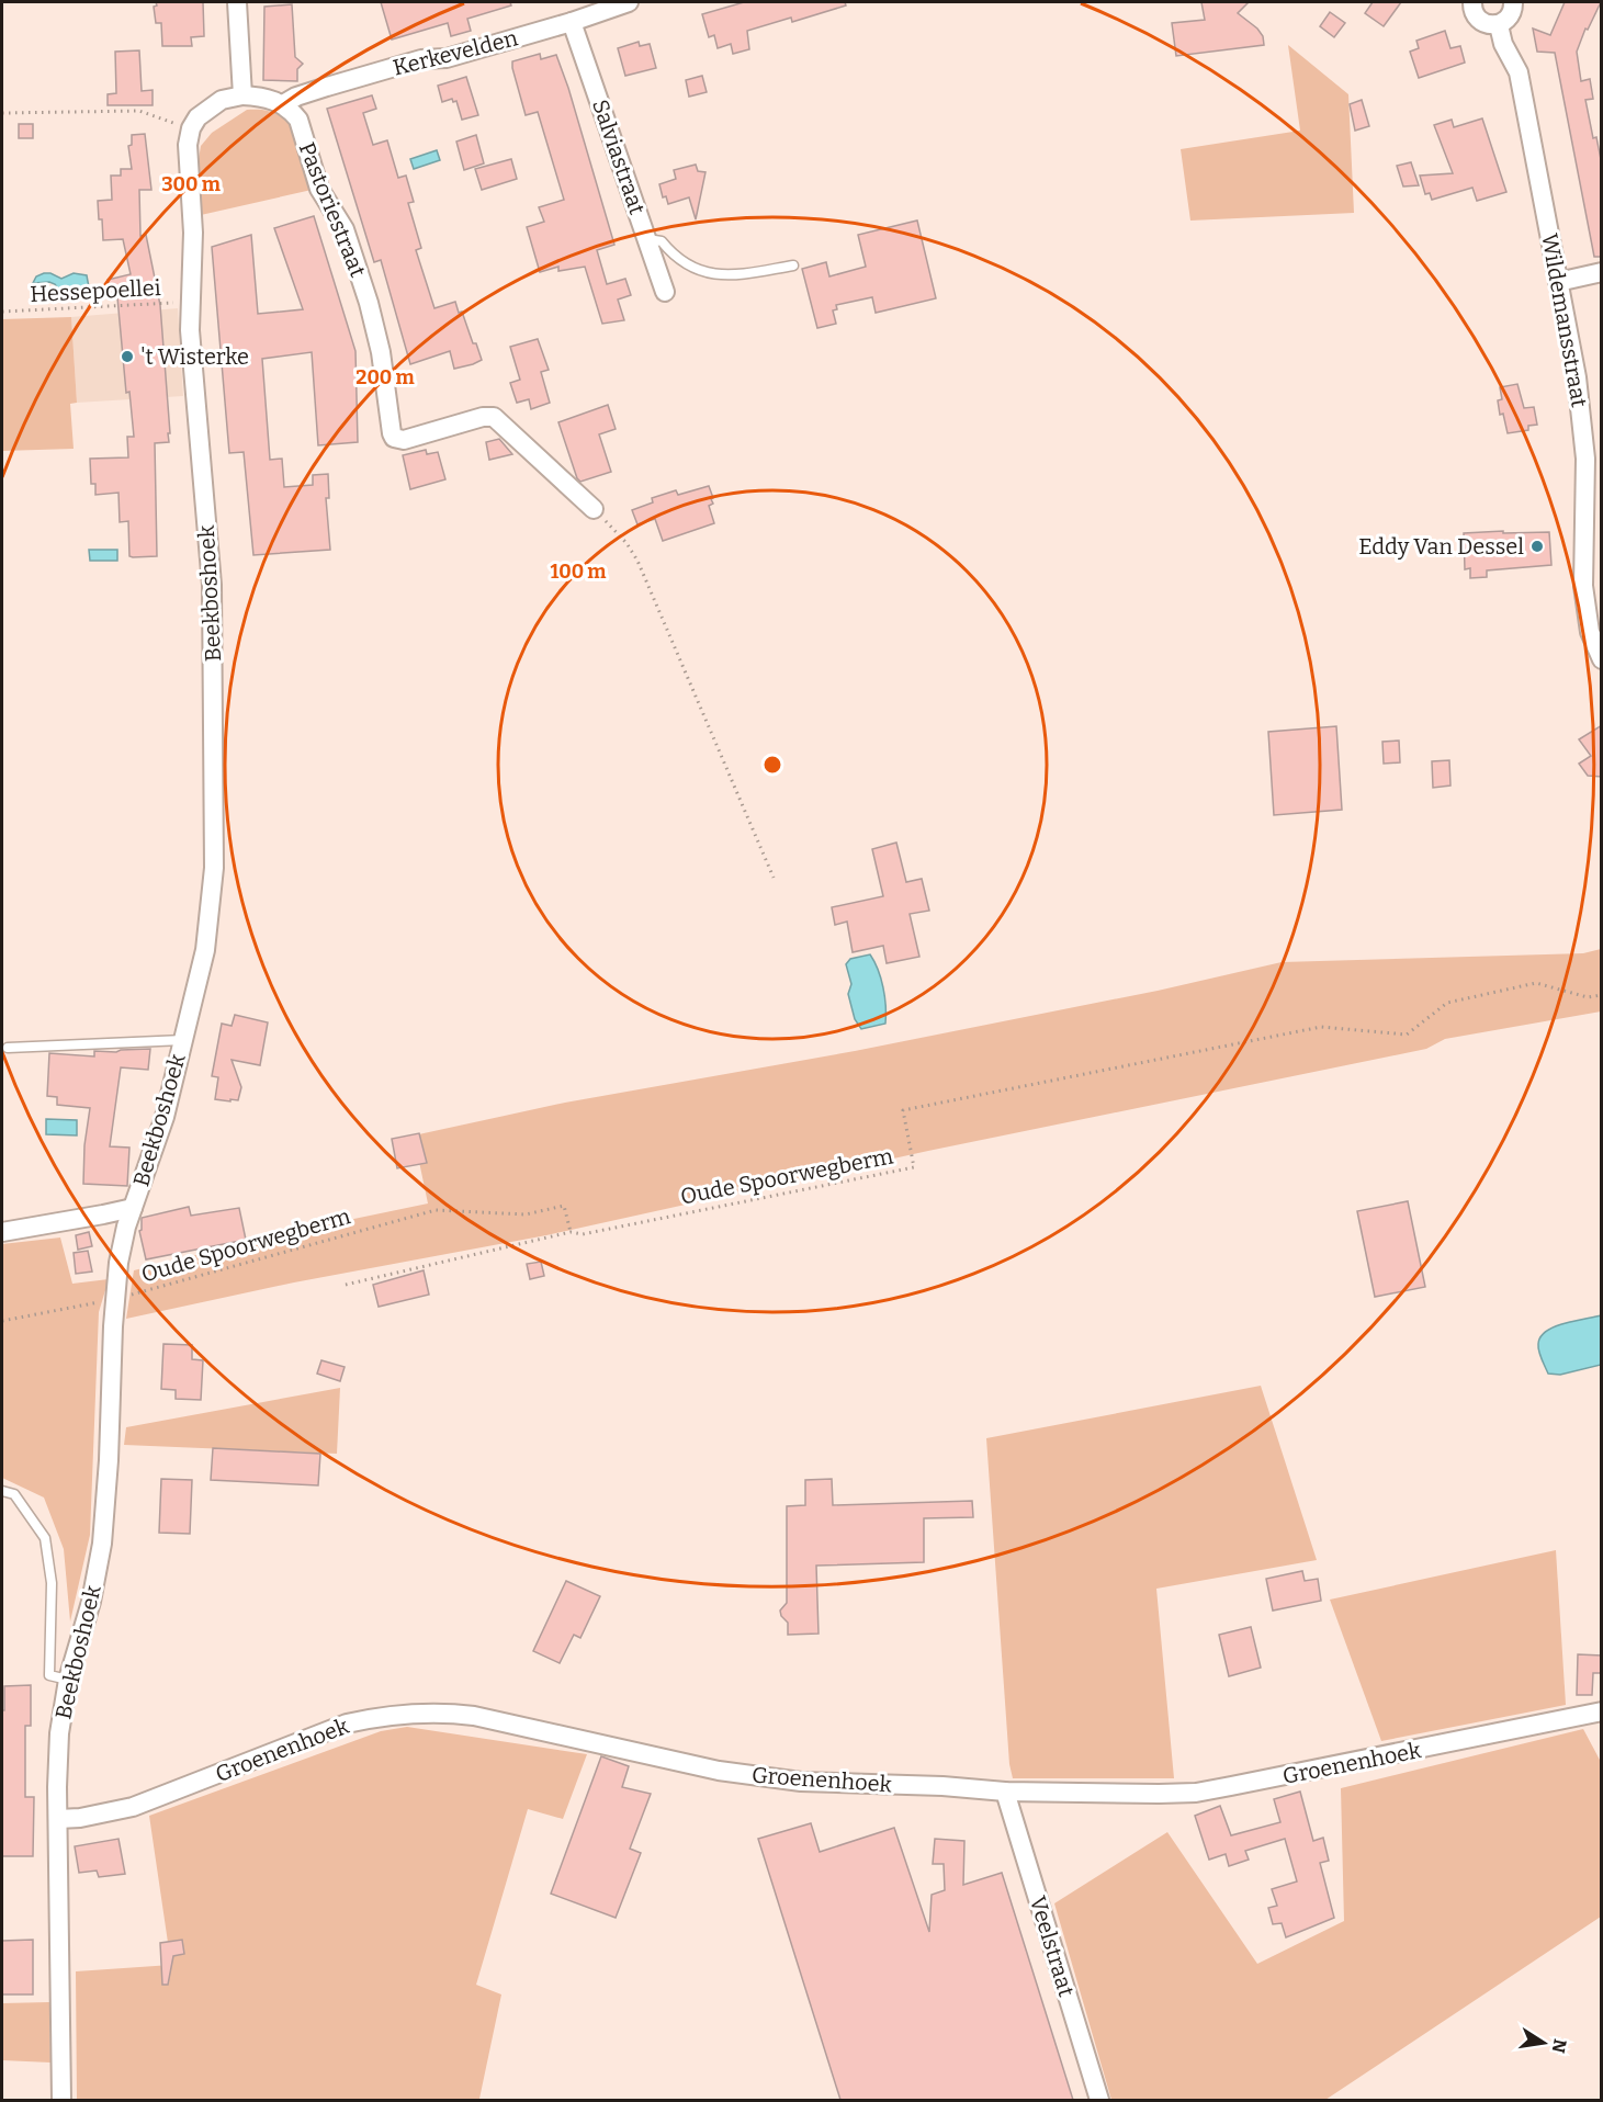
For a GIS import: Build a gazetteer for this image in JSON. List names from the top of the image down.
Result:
{
  "streets": {
    "street": [
      "Kerkevelden",
      "Salviastraat",
      "Pastoriestraat",
      "Wildemansstraat",
      "Beekboshoek",
      "Groenenhoek",
      "Veelstraat"
    ],
    "path": ["Hessepoellei", "Oude Spoorwegberm"]
  },
  "crossings": [
    ["Kerkevelden", "Salviastraat"],
    ["Kerkevelden", "Pastoriestraat"],
    ["Hessepoellei", "Beekboshoek"],
    ["Beekboshoek", "Oude Spoorwegberm"],
    ["Beekboshoek", "Groenenhoek"],
    ["Groenenhoek", "Veelstraat"]
  ],
  "places": ["'t Wisterke", "Eddy Van Dessel"],
  "north": "right",
  "rings": ["300 m", "200 m", "100 m"]
}
